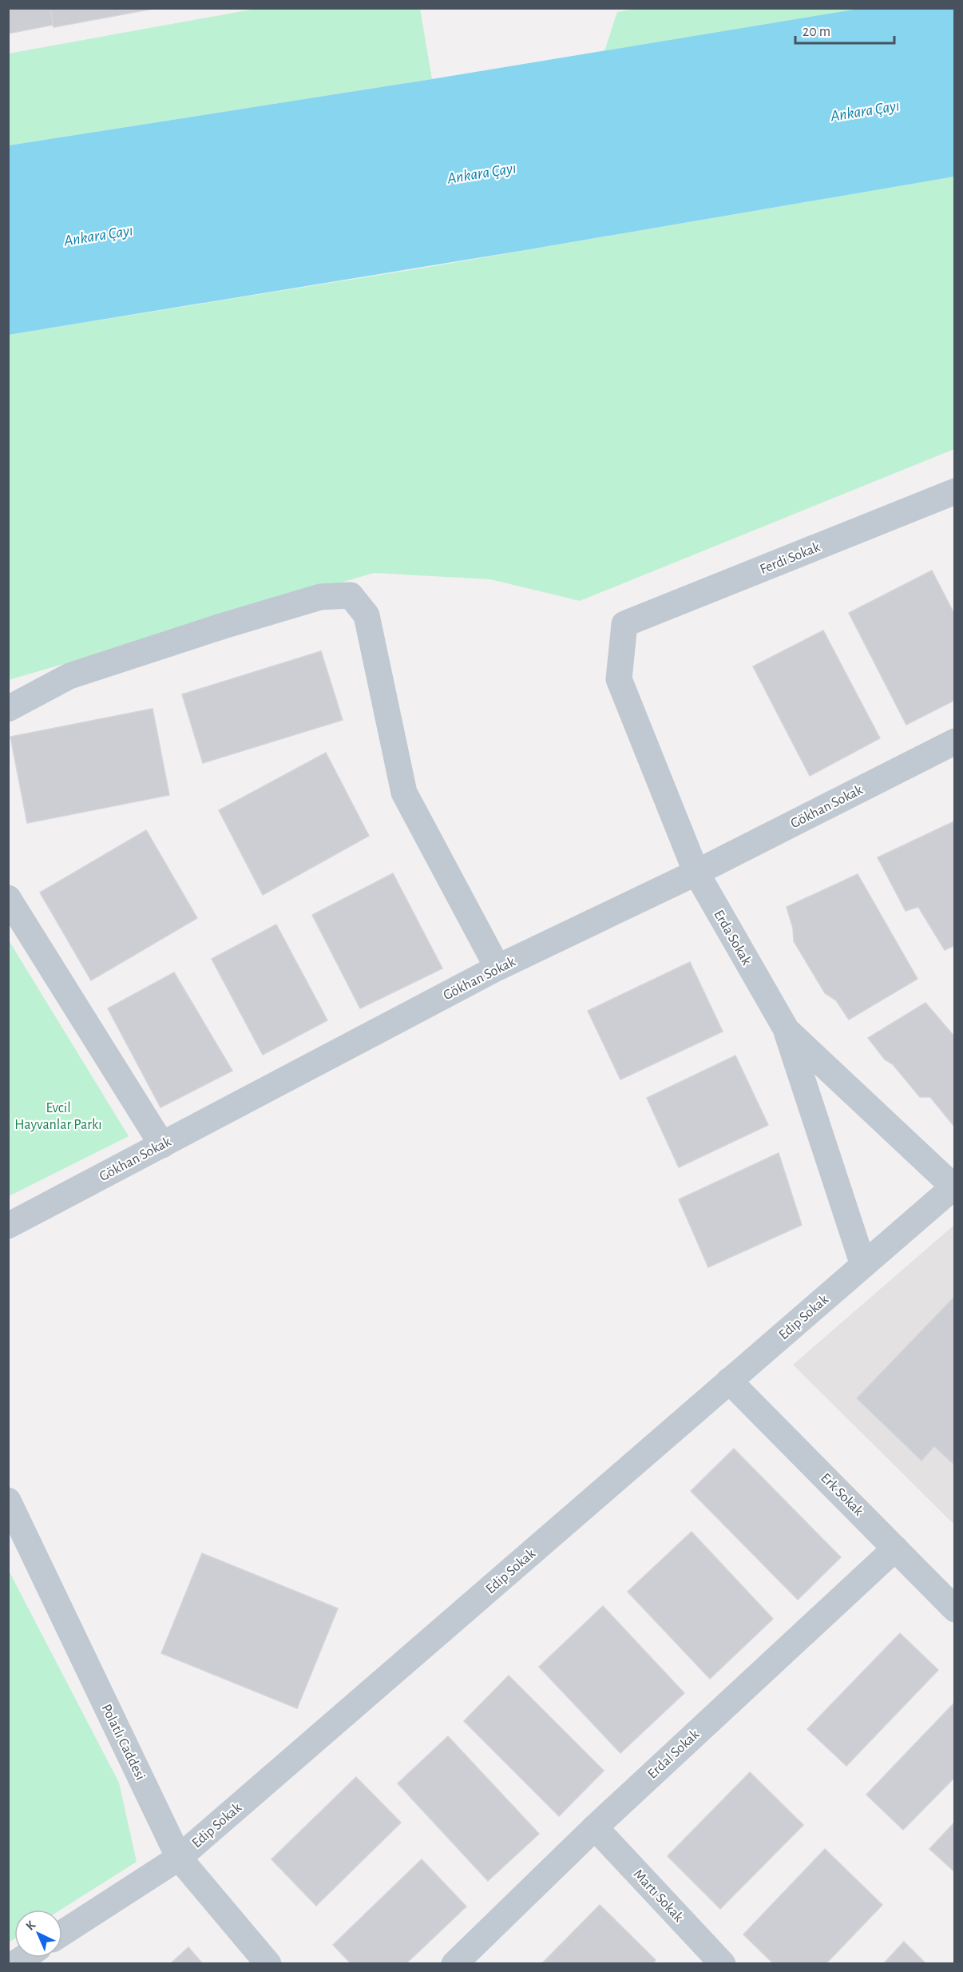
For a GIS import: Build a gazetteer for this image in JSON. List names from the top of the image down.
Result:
{
  "streets": {
    "street": [
      "Ferdi Sokak",
      "Gökhan Sokak",
      "Erda Sokak",
      "Edip Sokak",
      "Erk Sokak",
      "Polatlı Caddesi",
      "Erdal Sokak",
      "Martı Sokak"
    ]
  },
  "crossings": [
    ["Ferdi Sokak", "Erda Sokak"],
    ["Gökhan Sokak", "Erda Sokak"],
    ["Erda Sokak", "Edip Sokak"],
    ["Edip Sokak", "Erk Sokak"],
    ["Edip Sokak", "Polatlı Caddesi"],
    ["Erk Sokak", "Erdal Sokak"],
    ["Erdal Sokak", "Martı Sokak"]
  ],
  "water": ["Ankara Çayı"],
  "parks": ["Evcil Hayvanlar Parkı"],
  "scale_bar": "20 m",
  "north": "top left"
}
